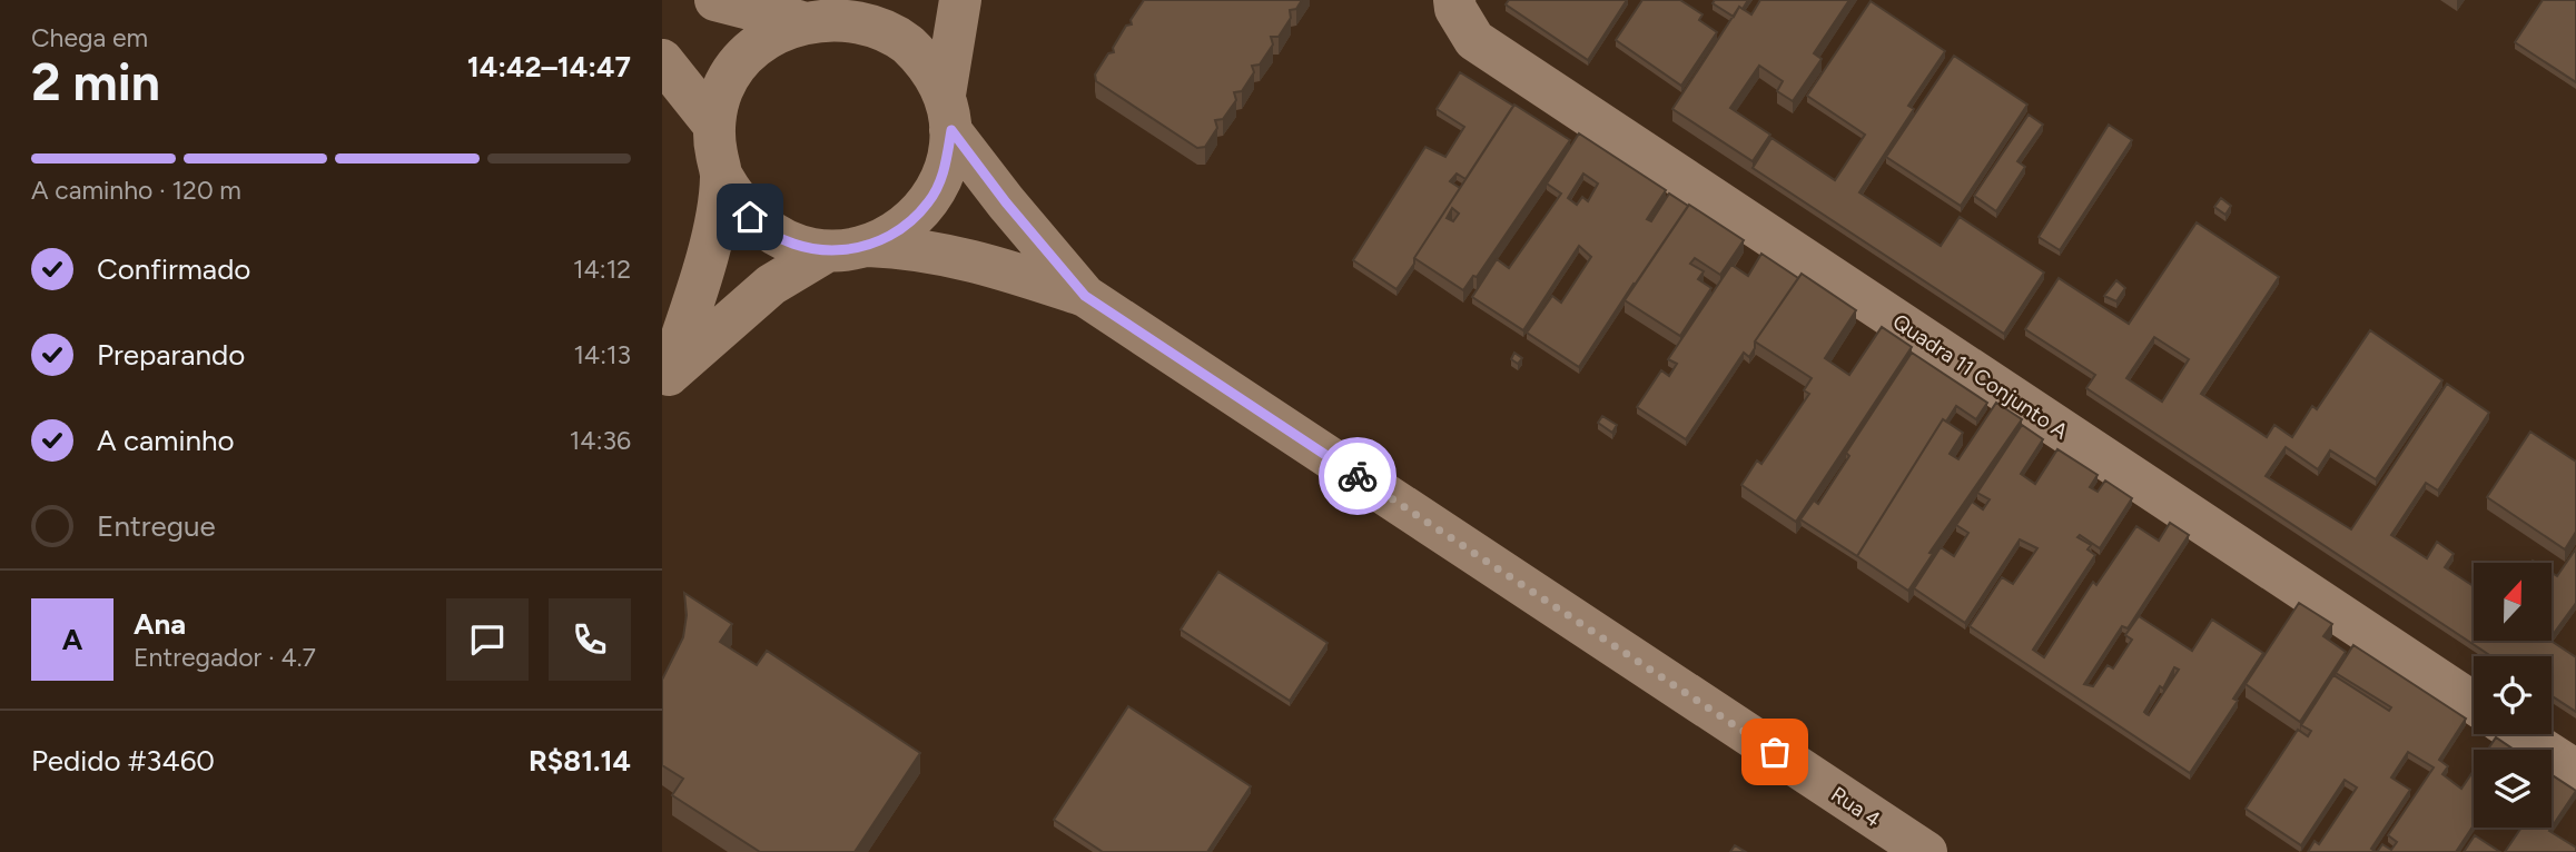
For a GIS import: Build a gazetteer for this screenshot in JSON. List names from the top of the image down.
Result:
{
  "streets": {
    "street": ["Quadra 11 Conjunto A", "Rua 4"]
  },
  "north": "top",
  "page": {
    "heading": ["2 min", "Chega em", "14:42–14:47"],
    "panel": [
      "Ana",
      "Entregador · 4.7",
      "Pedido #3460",
      "R$81.14"
    ],
    "bar": "A caminho · 120 m",
    "list": [
      ["Confirmado", "14:12"],
      ["Preparando", "14:13"],
      ["A caminho", "14:36"],
      "Entregue"
    ],
    "round": "A"
  }
}
